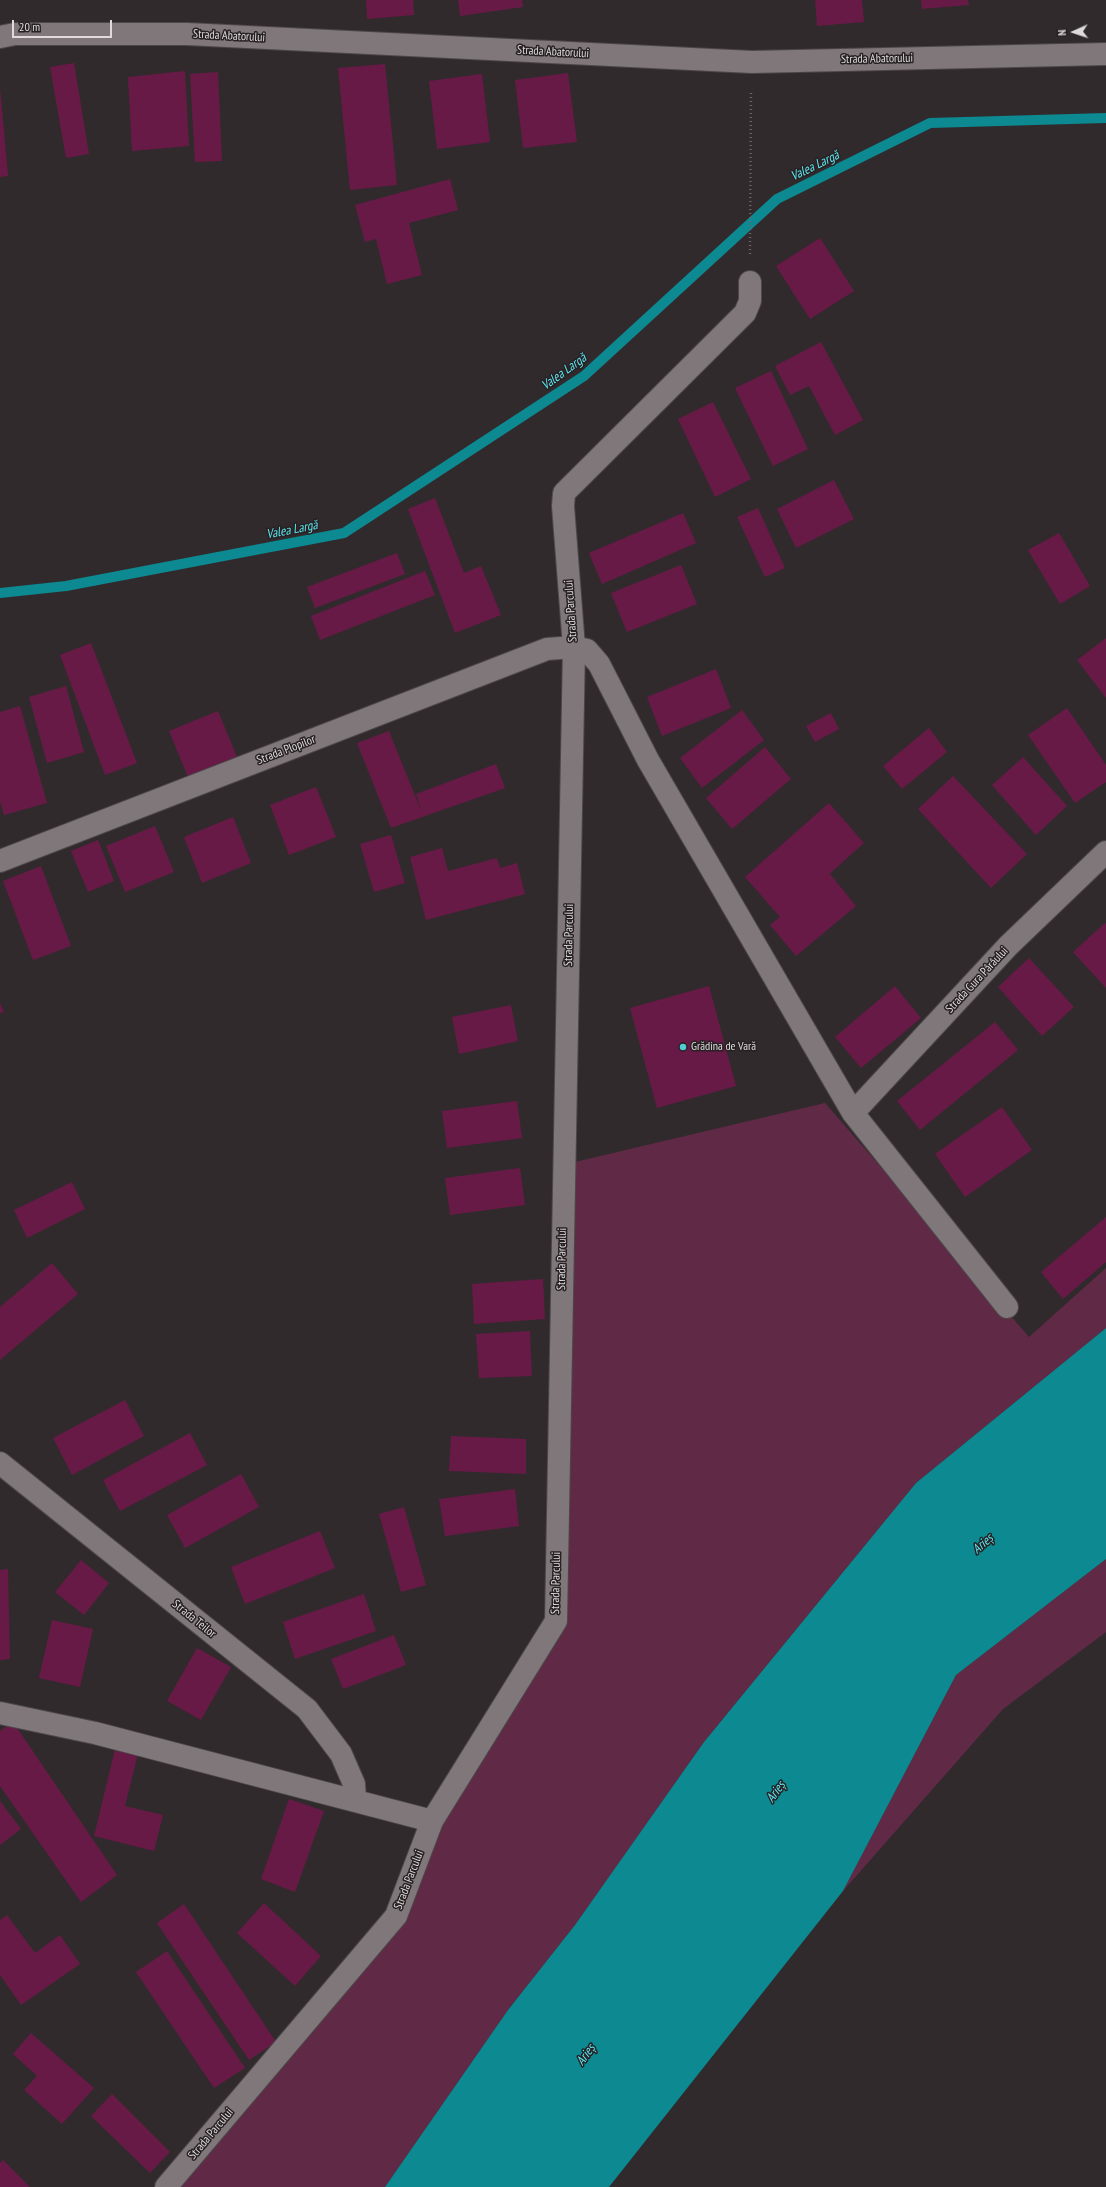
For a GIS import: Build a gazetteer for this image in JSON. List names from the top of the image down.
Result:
{
  "streets": {
    "street": [
      "Strada Abatorului",
      "Strada Parcului",
      "Strada Plopilor",
      "Strada Gura Pârâului",
      "Strada Teilor"
    ]
  },
  "crossings": [
    ["Strada Parcului", "Strada Plopilor"]
  ],
  "water": ["Valea Largă", "Arieș"],
  "places": ["Grădina de Vară"],
  "scale_bar": "20 m",
  "north": "left"
}
